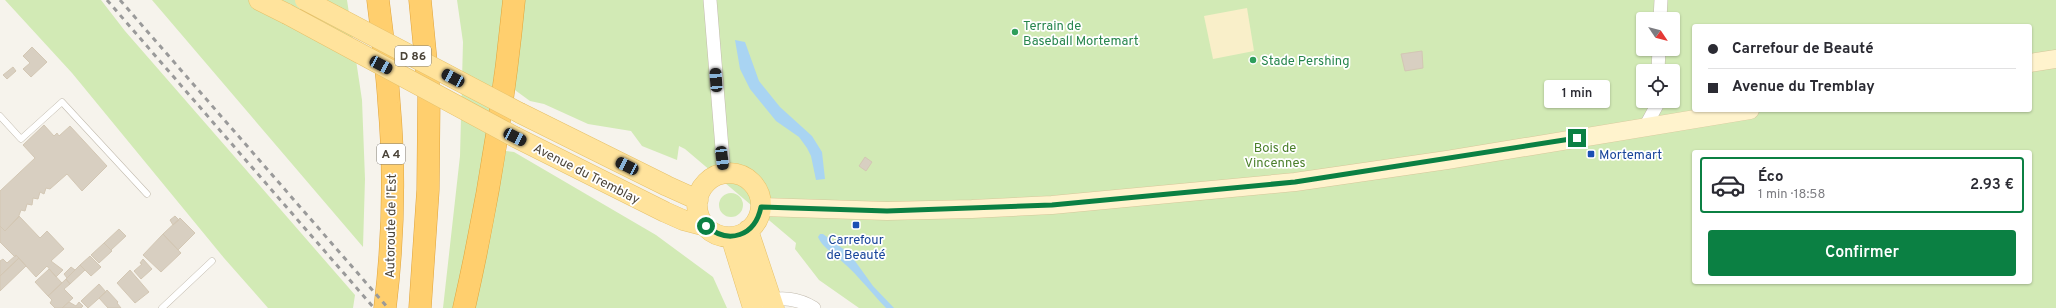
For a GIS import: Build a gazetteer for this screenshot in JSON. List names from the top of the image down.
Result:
{
  "streets": {
    "highway": ["A 4", "Autoroute de l’Est"],
    "main road": ["D 86", "Avenue du Tremblay"]
  },
  "parks": ["Bois de Vincennes"],
  "places": {
    "other": ["Terrain de Baseball Mortemart", "Stade Pershing"],
    "transit": ["Mortemart", "Carrefour de Beauté"]
  },
  "north": "bottom right",
  "page": {
    "banner": ["Carrefour de Beauté", "Avenue du Tremblay"],
    "bubble": "1 min",
    "list": [
      {
        "name": "Éco",
        "note": "1 min · 18:58",
        "value": "2.93 €"
      }
    ],
    "buttons": "Confirmer"
  }
}
